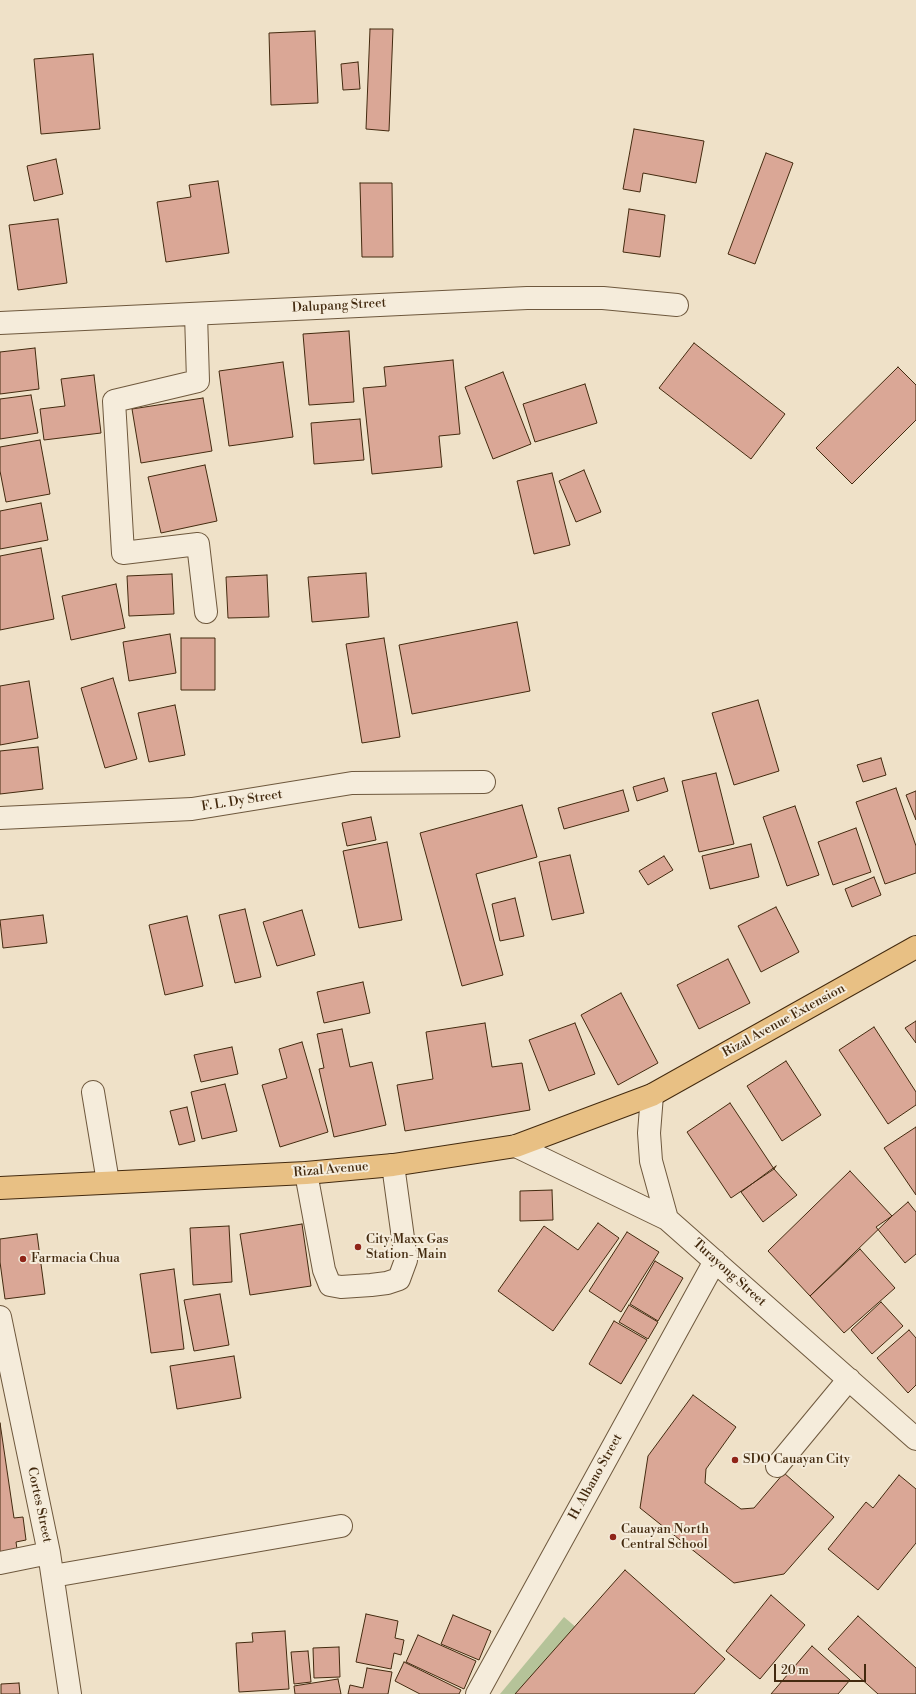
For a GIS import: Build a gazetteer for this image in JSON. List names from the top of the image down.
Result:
{
  "streets": {
    "main road": ["Rizal Avenue Extension", "Rizal Avenue"],
    "street": [
      "Dalupang Street",
      "F. L. Dy Street",
      "Turayong Street",
      "H. Albano Street",
      "Cortes Street"
    ]
  },
  "crossings": [
    ["Rizal Avenue Extension", "Rizal Avenue"],
    ["Rizal Avenue", "Turayong Street"],
    ["Turayong Street", "H. Albano Street"]
  ],
  "places": [
    "City Maxx Gas Station- Main",
    "Farmacia Chua",
    "SDO Cauayan City",
    "Cauayan North Central School"
  ],
  "scale_bar": "20 m"
}
